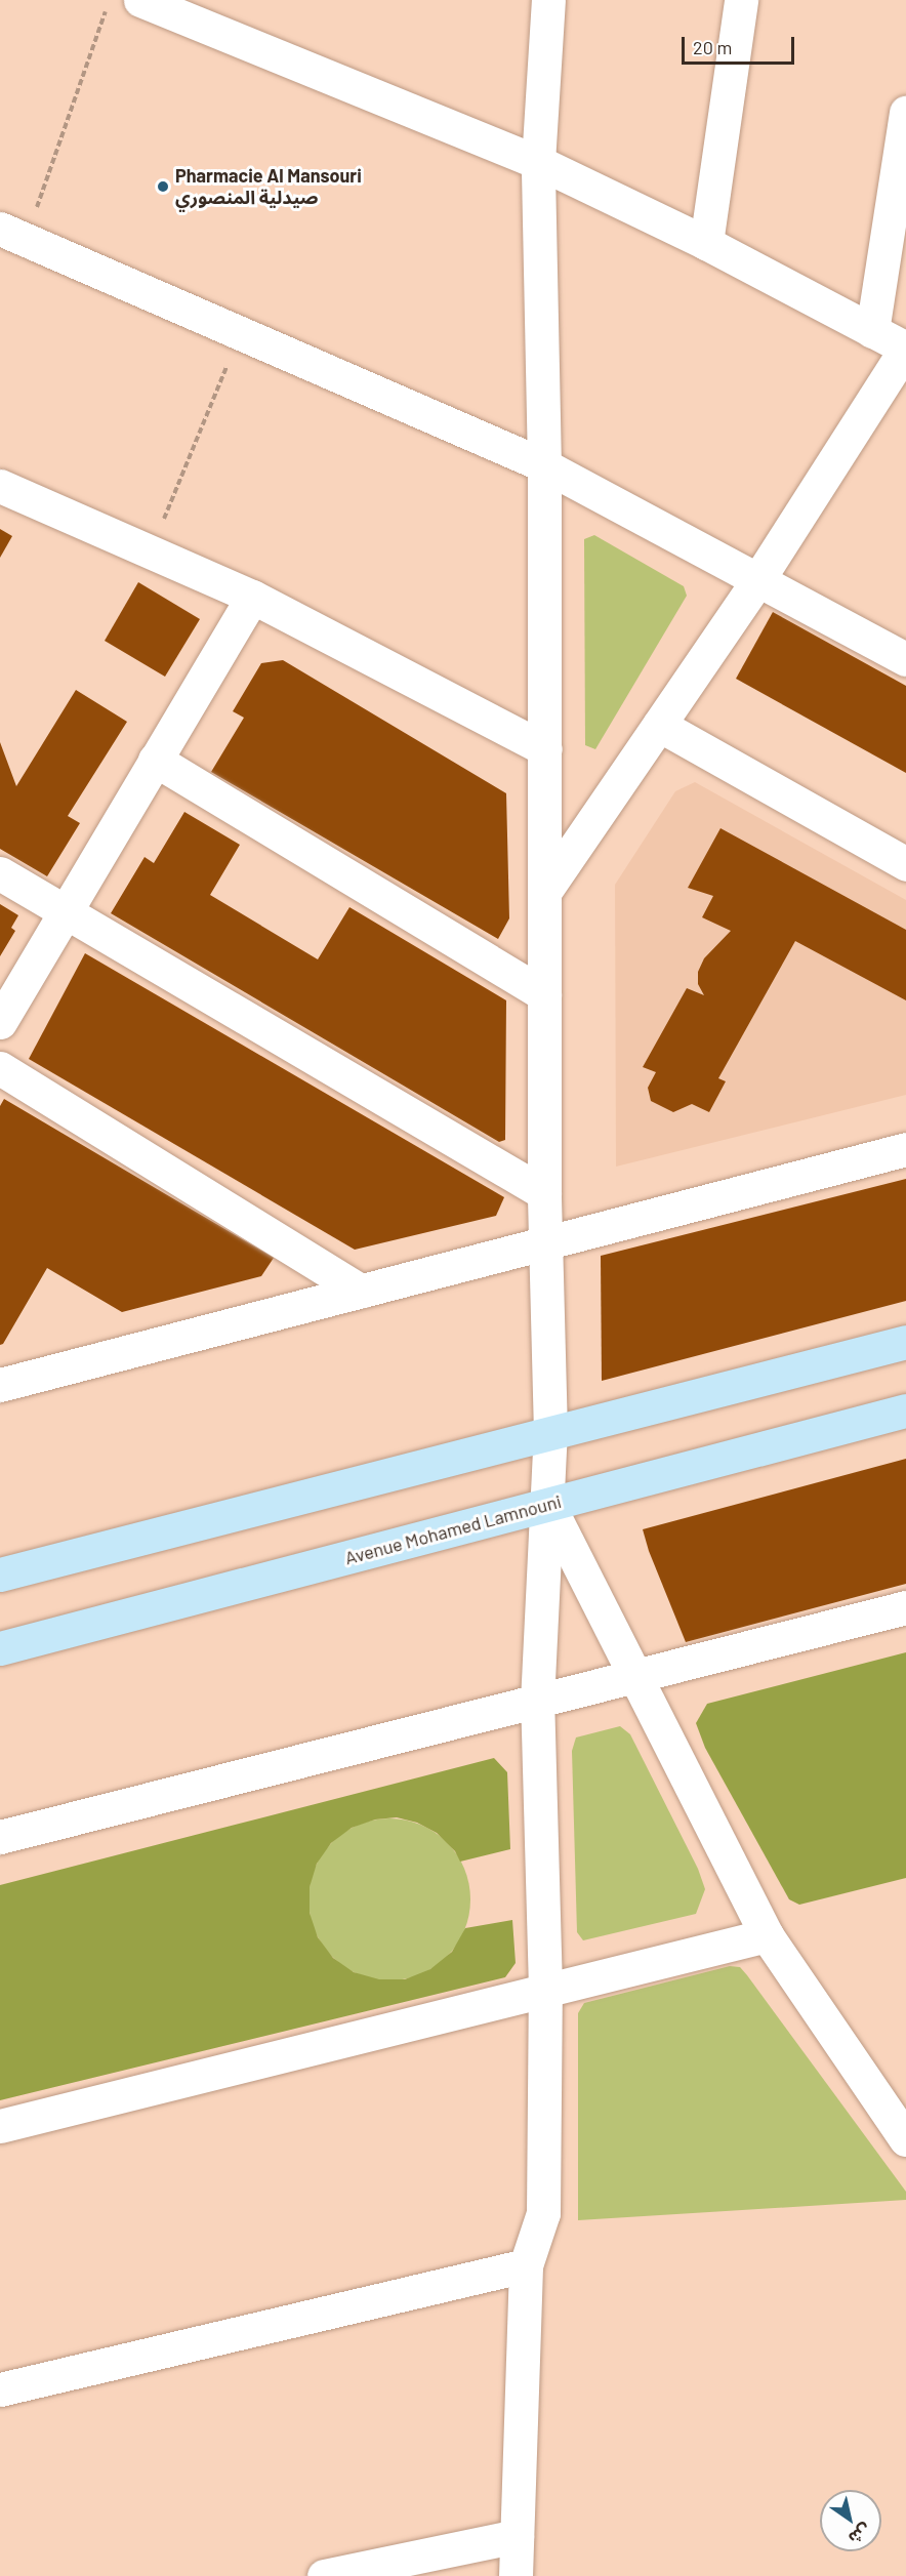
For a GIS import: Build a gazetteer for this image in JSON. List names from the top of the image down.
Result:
{
  "streets": {
    "street": ["Avenue Mohamed Lamnouni"]
  },
  "places": ["Pharmacie Al Mansouri صيدلية المنصوري"],
  "scale_bar": "20 m",
  "north": "bottom right"
}
